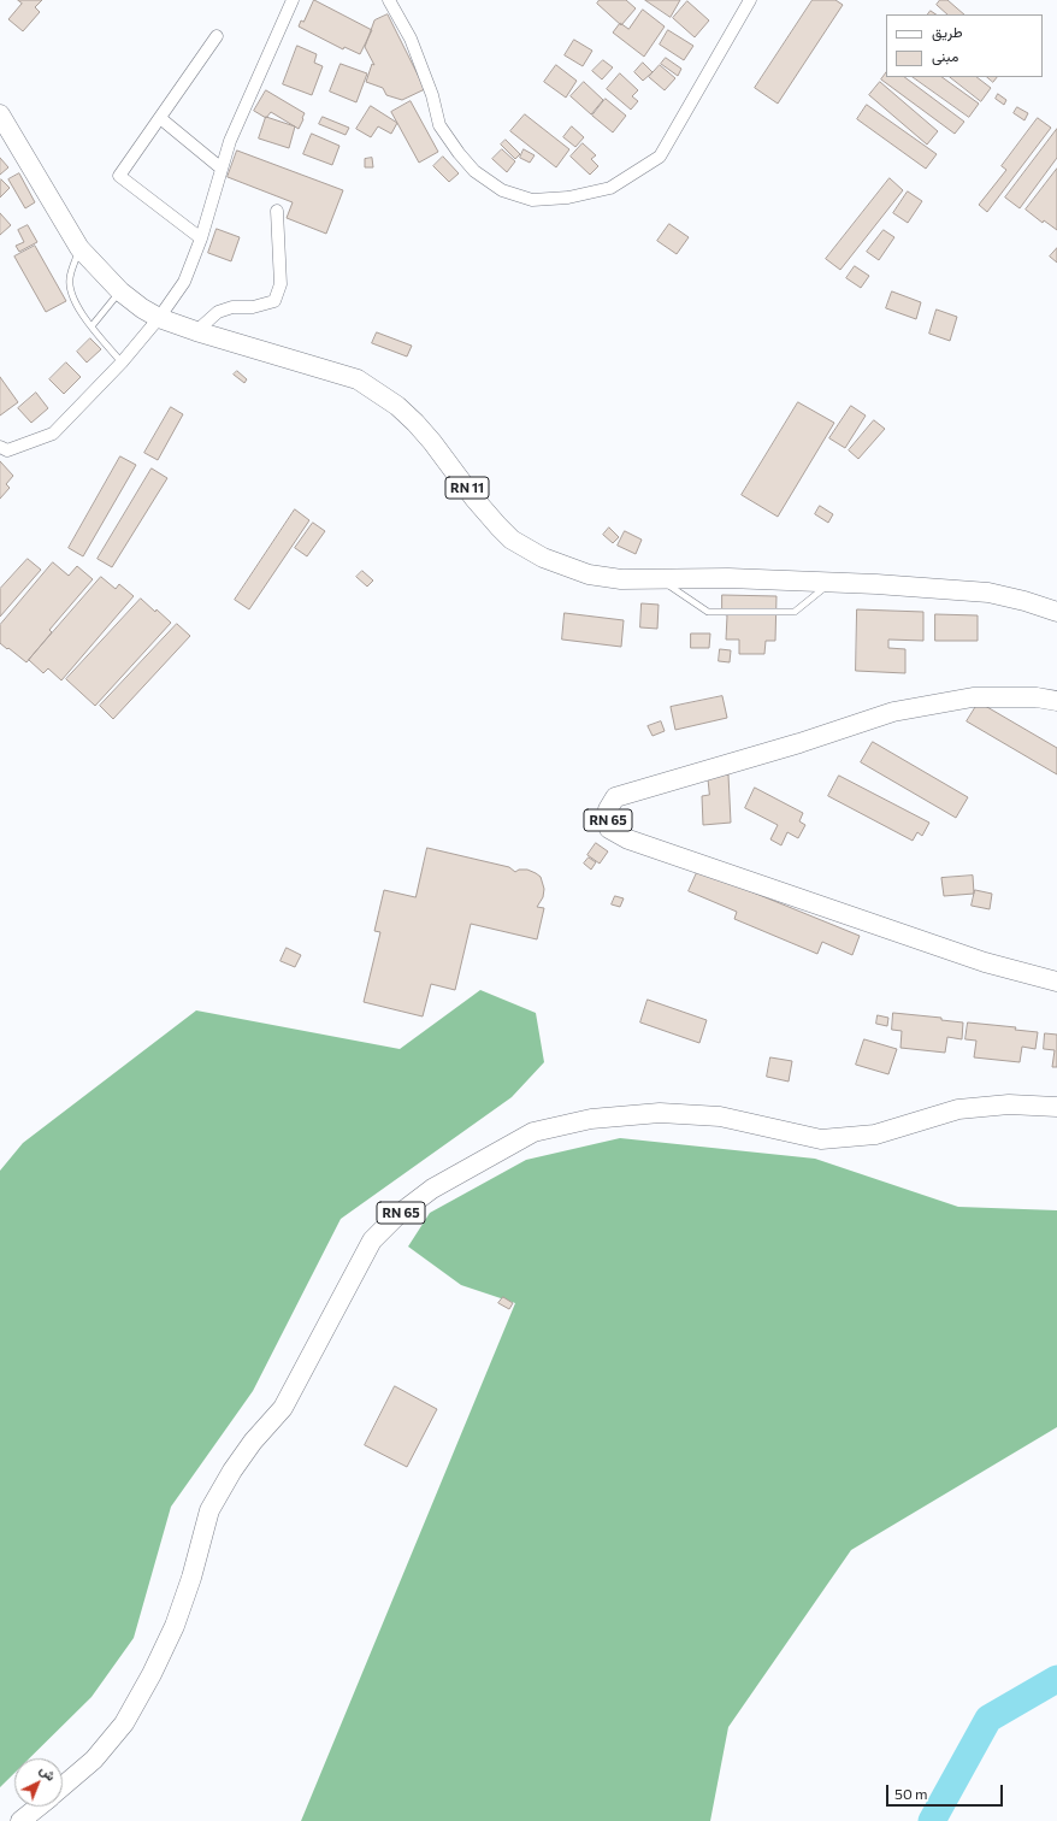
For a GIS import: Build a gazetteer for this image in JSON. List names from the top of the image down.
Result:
{
  "streets": {
    "main road": ["RN 11", "RN 65"]
  },
  "legend": ["طريق", "مبنى"],
  "scale_bar": "50 m",
  "north": "top right"
}
